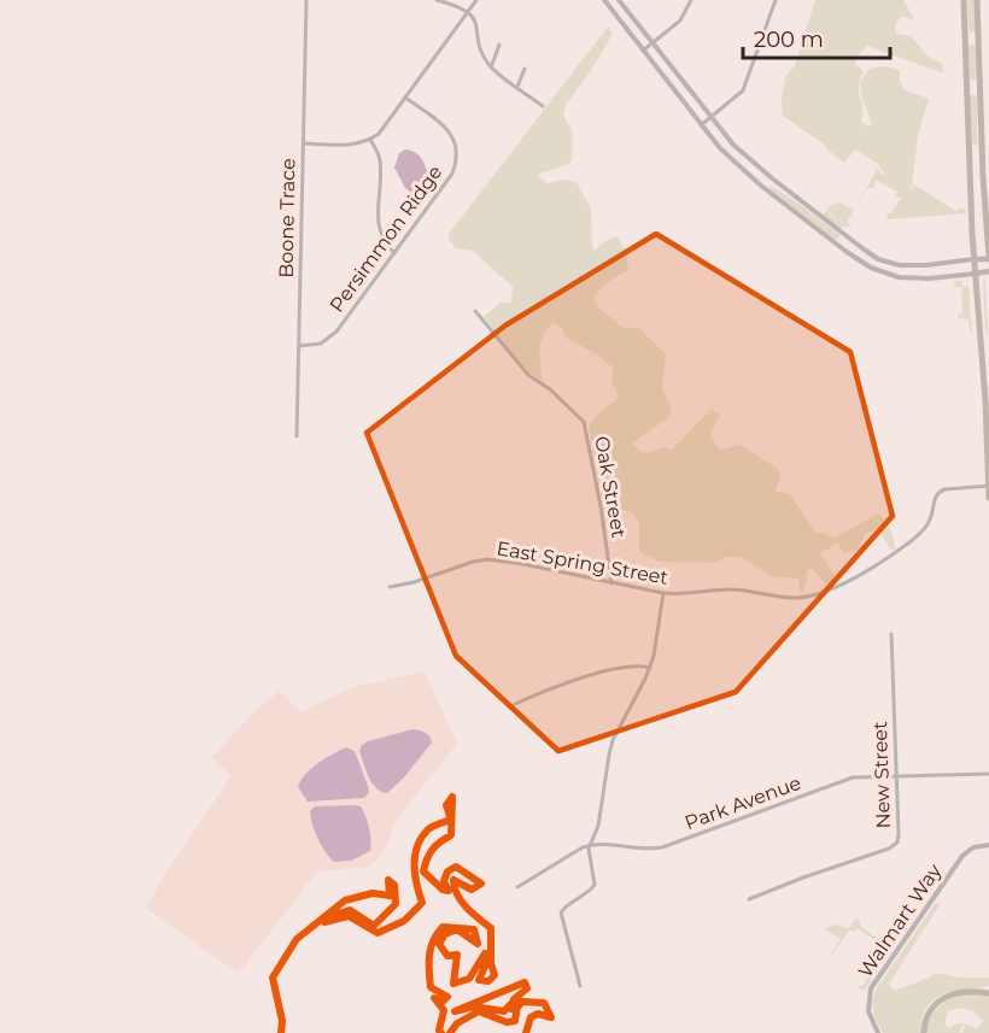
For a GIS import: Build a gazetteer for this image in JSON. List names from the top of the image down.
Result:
{
  "streets": {
    "street": [
      "Boone Trace",
      "Persimmon Ridge",
      "Oak Street",
      "East Spring Street",
      "New Street",
      "Park Avenue",
      "Walmart Way"
    ]
  },
  "crossings": [
    ["Boone Trace", "Persimmon Ridge"],
    ["Oak Street", "East Spring Street"],
    ["New Street", "Park Avenue"]
  ],
  "scale_bar": "200 m"
}
